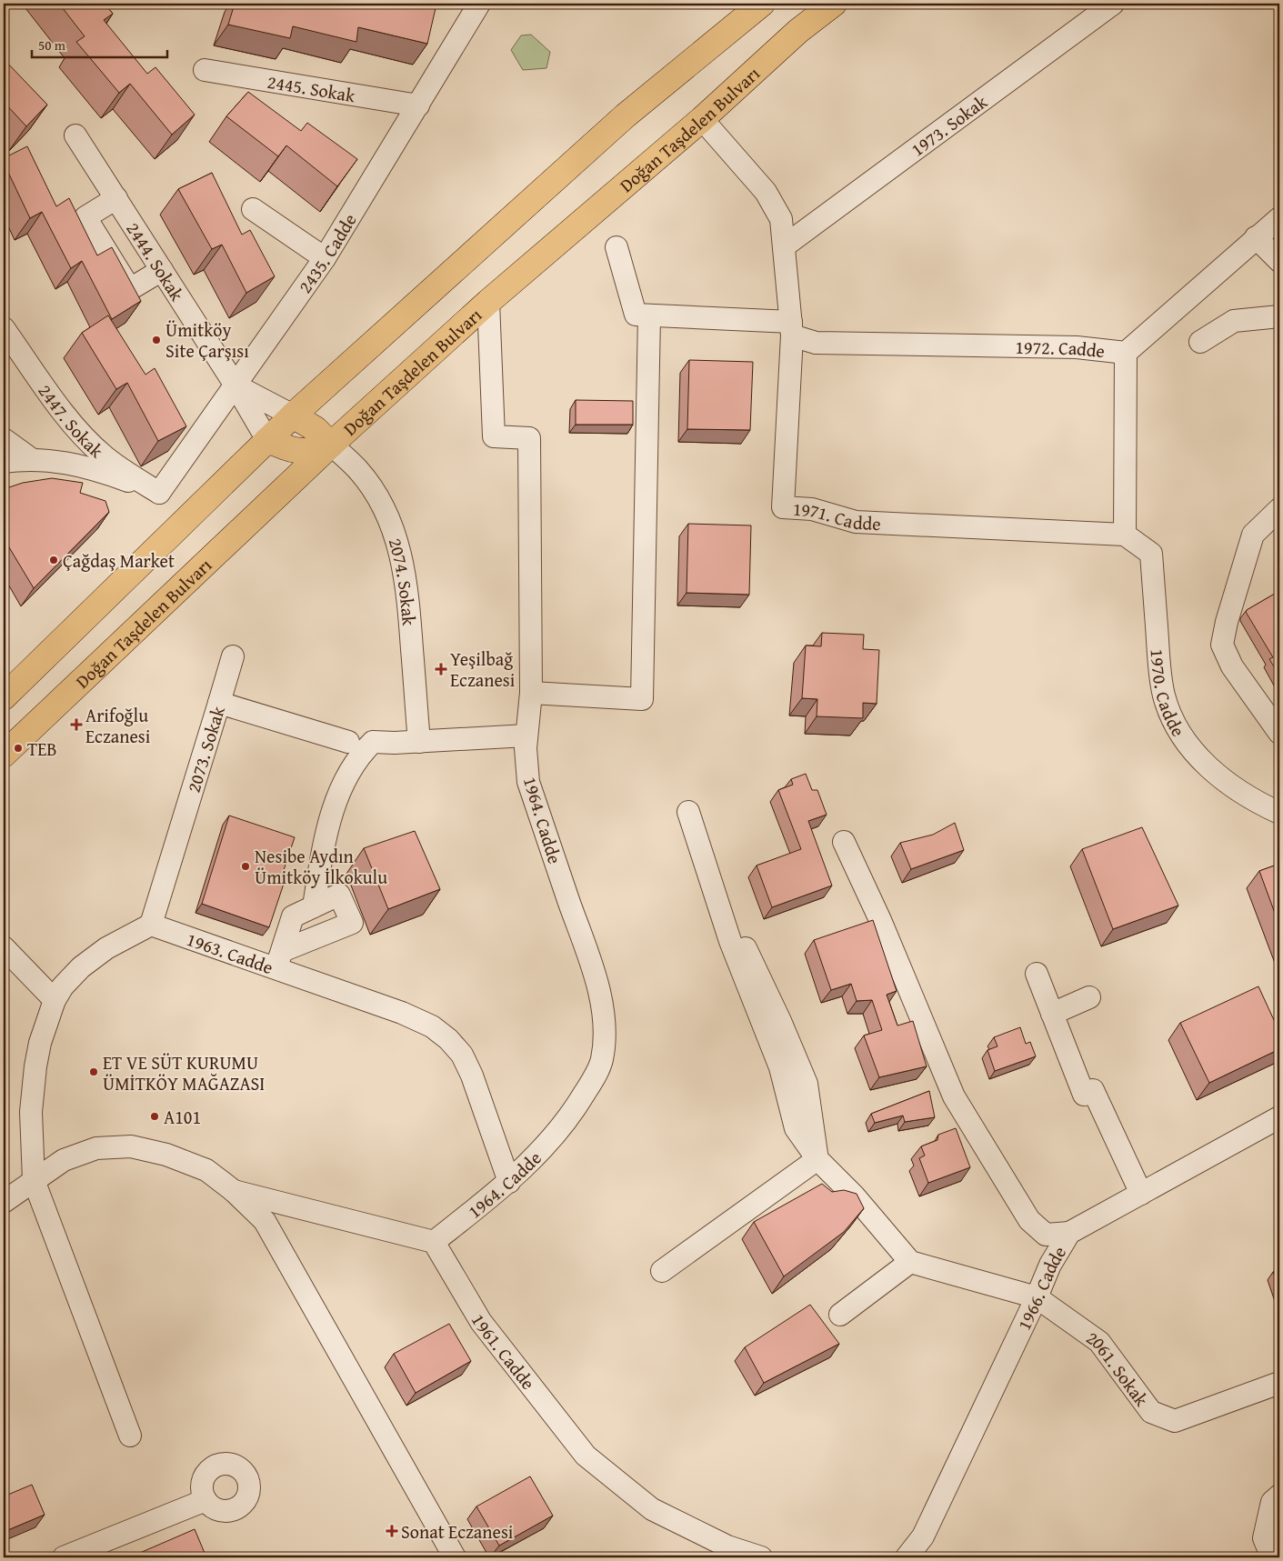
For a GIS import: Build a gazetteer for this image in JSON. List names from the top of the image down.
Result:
{
  "streets": {
    "main road": ["Doğan Taşdelen Bulvarı"],
    "street": [
      "2445. Sokak",
      "1973. Sokak",
      "2435. Cadde",
      "2444. Sokak",
      "1972. Cadde",
      "2447. Sokak",
      "1971. Cadde",
      "2074. Sokak",
      "1970. Cadde",
      "2073. Sokak",
      "1964. Cadde",
      "1963. Cadde",
      "1966. Cadde",
      "1961. Cadde",
      "2061. Sokak"
    ]
  },
  "crossings": [
    ["2445. Sokak", "2435. Cadde"],
    ["1973. Sokak", "1971. Cadde"],
    ["Doğan Taşdelen Bulvarı", "1971. Cadde"],
    ["Doğan Taşdelen Bulvarı", "2074. Sokak"],
    ["Doğan Taşdelen Bulvarı", "1964. Cadde"],
    ["2435. Cadde", "2444. Sokak"],
    ["2435. Cadde", "2447. Sokak"],
    ["1972. Cadde", "1971. Cadde"],
    ["1971. Cadde", "1970. Cadde"],
    ["2073. Sokak", "1963. Cadde"],
    ["1964. Cadde", "1963. Cadde"],
    ["1964. Cadde", "1961. Cadde"],
    ["1966. Cadde", "2061. Sokak"]
  ],
  "places": {
    "other": [
      "Ümitköy Site Çarşısı",
      "Çağdaş Market",
      "TEB",
      "Nesibe Aydın Ümitköy İlkokulu",
      "ET VE SÜT KURUMU ÜMİTKÖY MAĞAZASI",
      "A101"
    ],
    "health": ["Yeşilbağ Eczanesi", "Arifoğlu Eczanesi", "Sonat Eczanesi"]
  },
  "scale_bar": "50 m"
}
